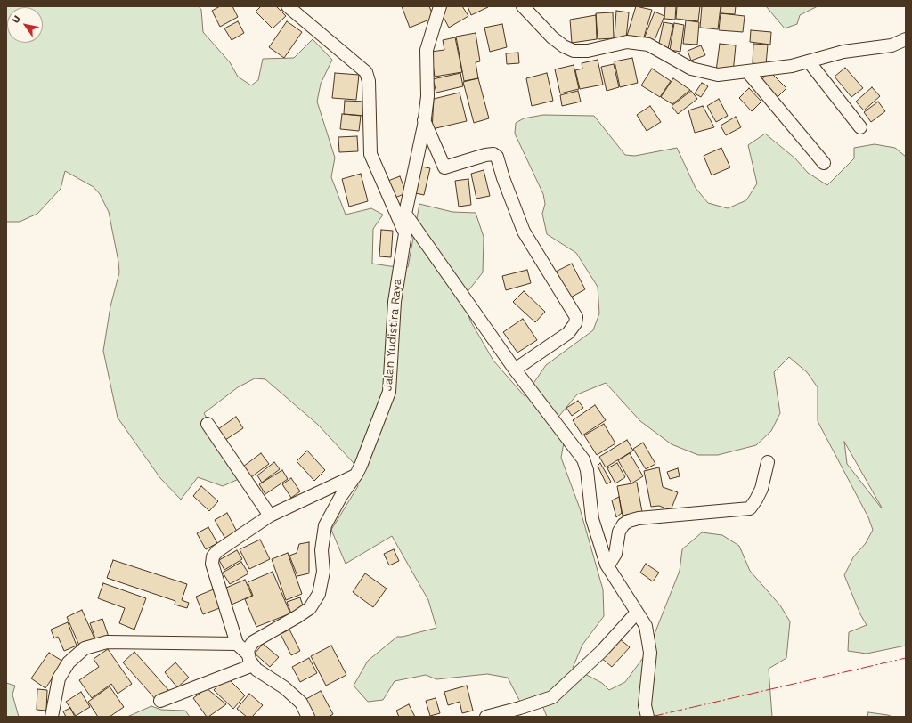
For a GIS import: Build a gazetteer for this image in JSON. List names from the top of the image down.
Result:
{
  "streets": {
    "street": ["Jalan Yudistira Raya"]
  },
  "north": "top left"
}
